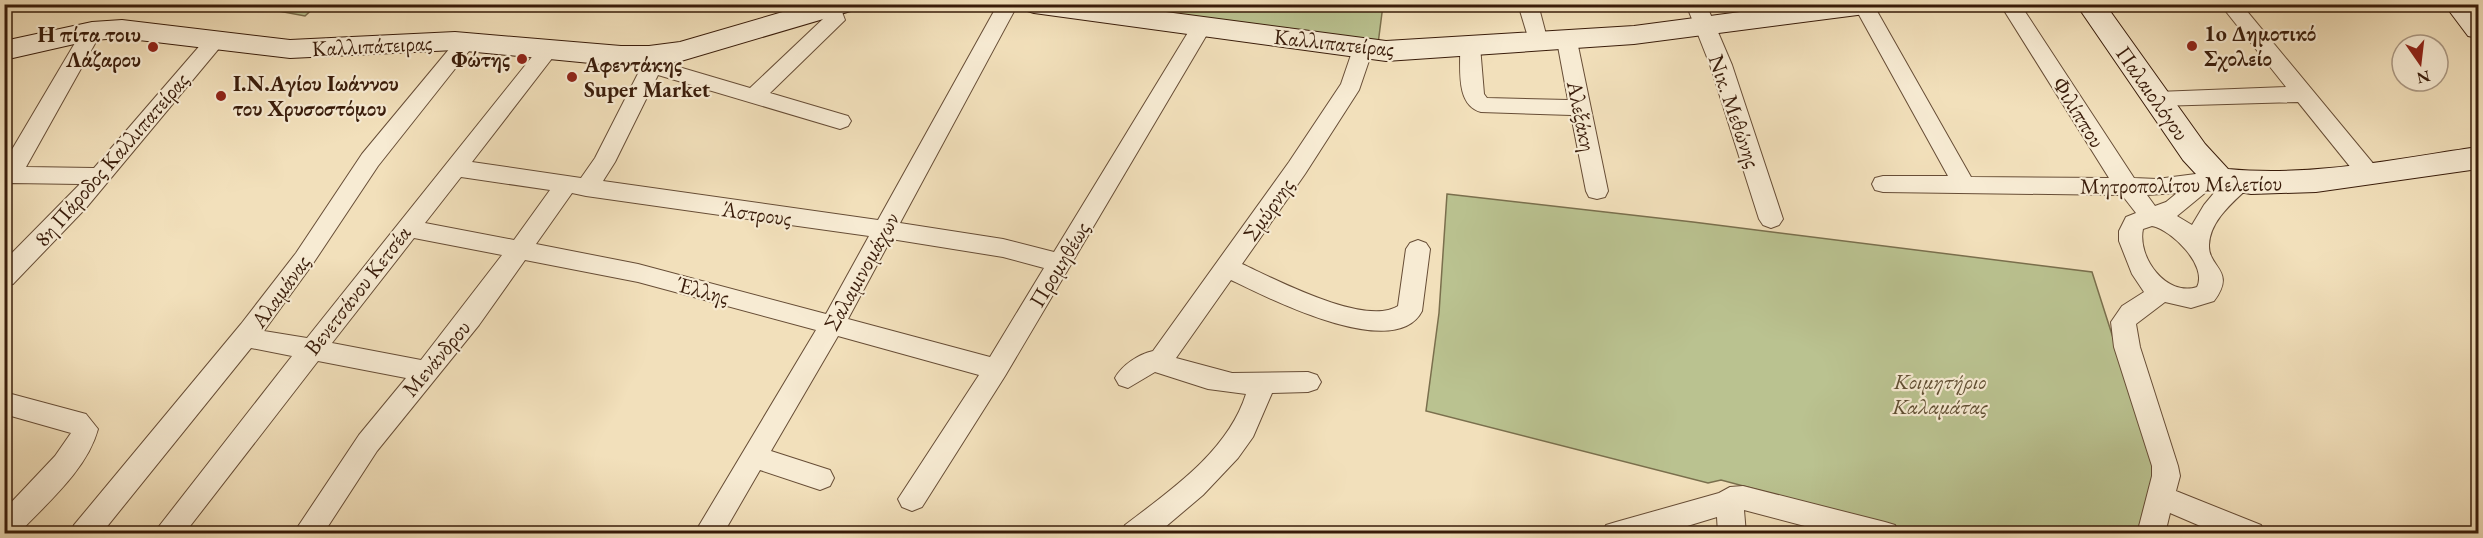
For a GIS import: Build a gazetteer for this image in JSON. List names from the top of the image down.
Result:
{
  "streets": {
    "street": [
      "Καλλιπατείρας",
      "Καλλιπάτειρας",
      "Παλαιολόγου",
      "Νικ. Μεθώνης",
      "Φιλίππου",
      "Αλεξάκη",
      "8η Πάροδος Καλλιπατείρας",
      "Μητροπολίτου Μελετίου",
      "Σμύρνης",
      "Άστρους",
      "Προμηθέως",
      "Σαλαμινομάχων",
      "Βενετσάνου Κετσέα",
      "Έλλης",
      "Αλαμάνας",
      "Μενάνδρου"
    ]
  },
  "crossings": [
    ["Καλλιπατείρας", "Νικ. Μεθώνης"],
    ["Καλλιπατείρας", "Αλεξάκη"],
    ["Καλλιπατείρας", "Σμύρνης"],
    ["Καλλιπατείρας", "Προμηθέως"],
    ["Καλλιπάτειρας", "8η Πάροδος Καλλιπατείρας"],
    ["Καλλιπάτειρας", "Βενετσάνου Κετσέα"],
    ["Καλλιπάτειρας", "Αλαμάνας"],
    ["Καλλιπάτειρας", "Μενάνδρου"],
    ["Παλαιολόγου", "Μητροπολίτου Μελετίου"],
    ["Φιλίππου", "Μητροπολίτου Μελετίου"],
    ["Άστρους", "Προμηθέως"],
    ["Άστρους", "Σαλαμινομάχων"],
    ["Άστρους", "Βενετσάνου Κετσέα"],
    ["Άστρους", "Μενάνδρου"],
    ["Προμηθέως", "Έλλης"],
    ["Σαλαμινομάχων", "Έλλης"],
    ["Βενετσάνου Κετσέα", "Έλλης"],
    ["Έλλης", "Μενάνδρου"]
  ],
  "parks": ["Κοιμητήριο Καλαμάτας"],
  "places": [
    "1o Δημοτικό Σχολείο",
    "Η πίτα τοιυ Λάζαρου",
    "Φώτης",
    "Αφεντάκης Super Market",
    "Ι.Ν.Αγίου Ιωάννου του Χρυσοστόμου"
  ],
  "north": "bottom"
}
